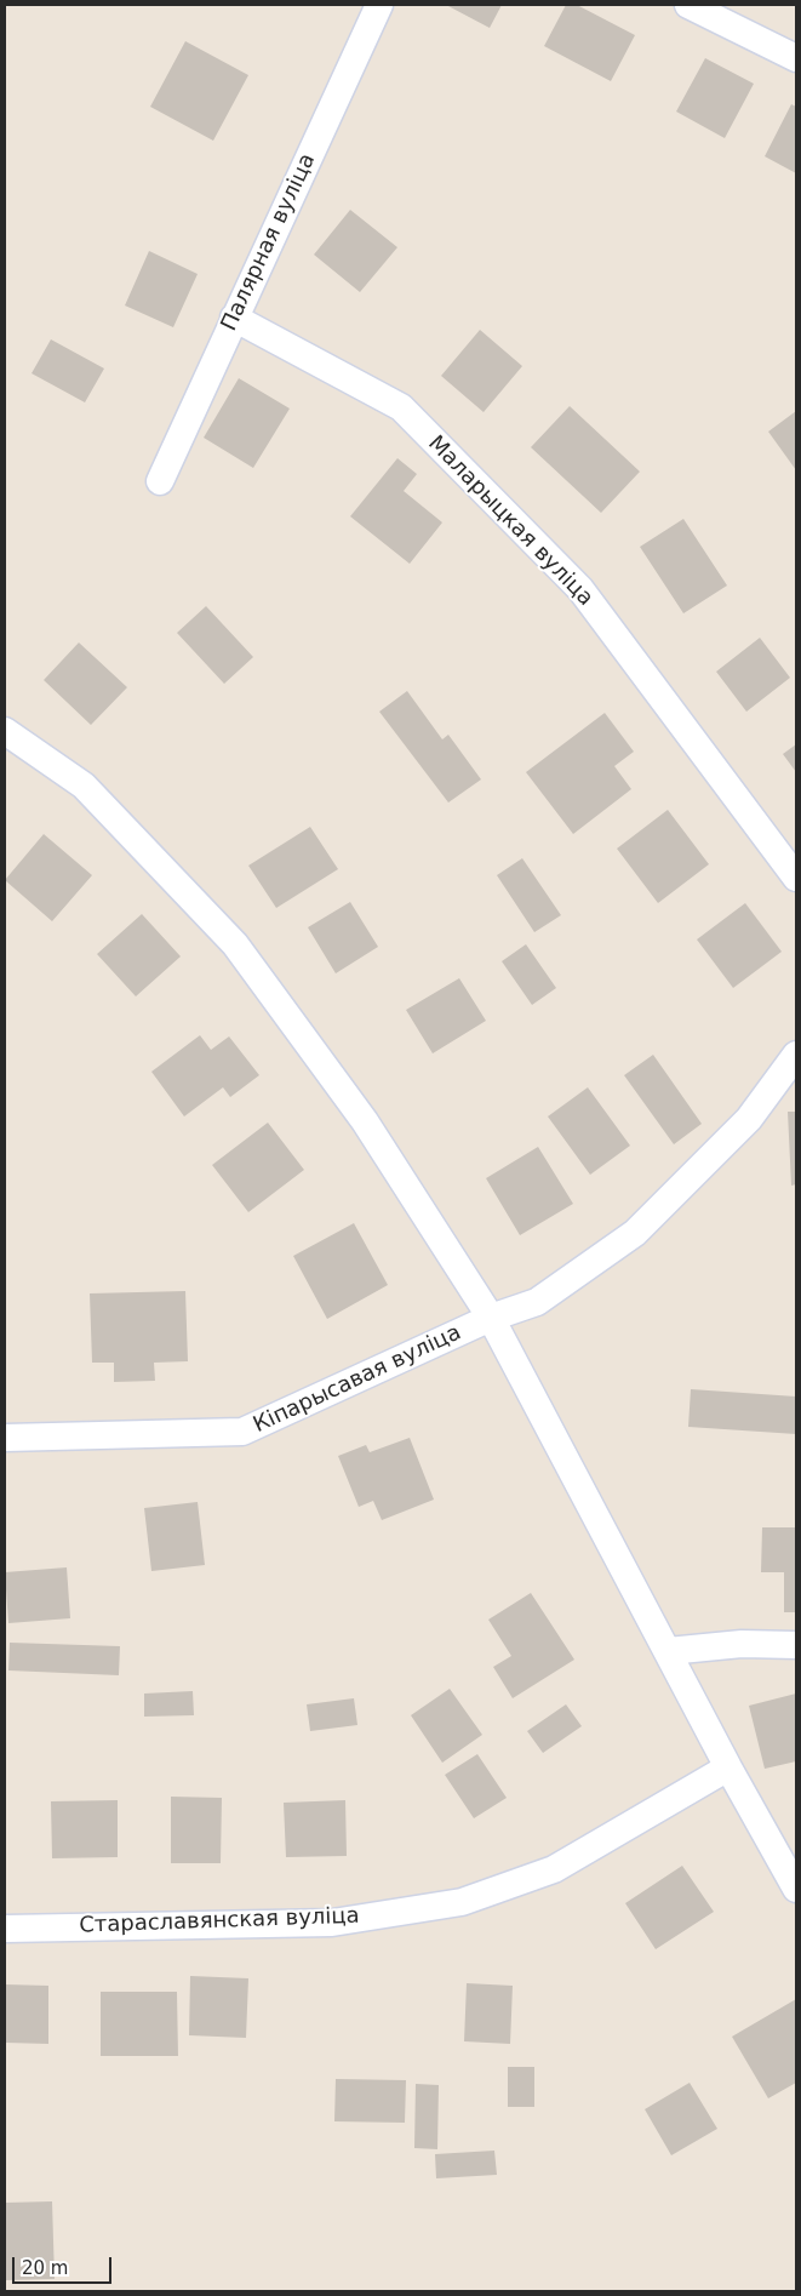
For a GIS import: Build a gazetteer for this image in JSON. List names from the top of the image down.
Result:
{
  "streets": {
    "street": [
      "Палярная вуліца",
      "Маларыцкая вуліца",
      "Кіпарысавая вуліца",
      "Стараславянская вуліца"
    ]
  },
  "crossings": [
    ["Палярная вуліца", "Маларыцкая вуліца"]
  ],
  "scale_bar": "20 m"
}
